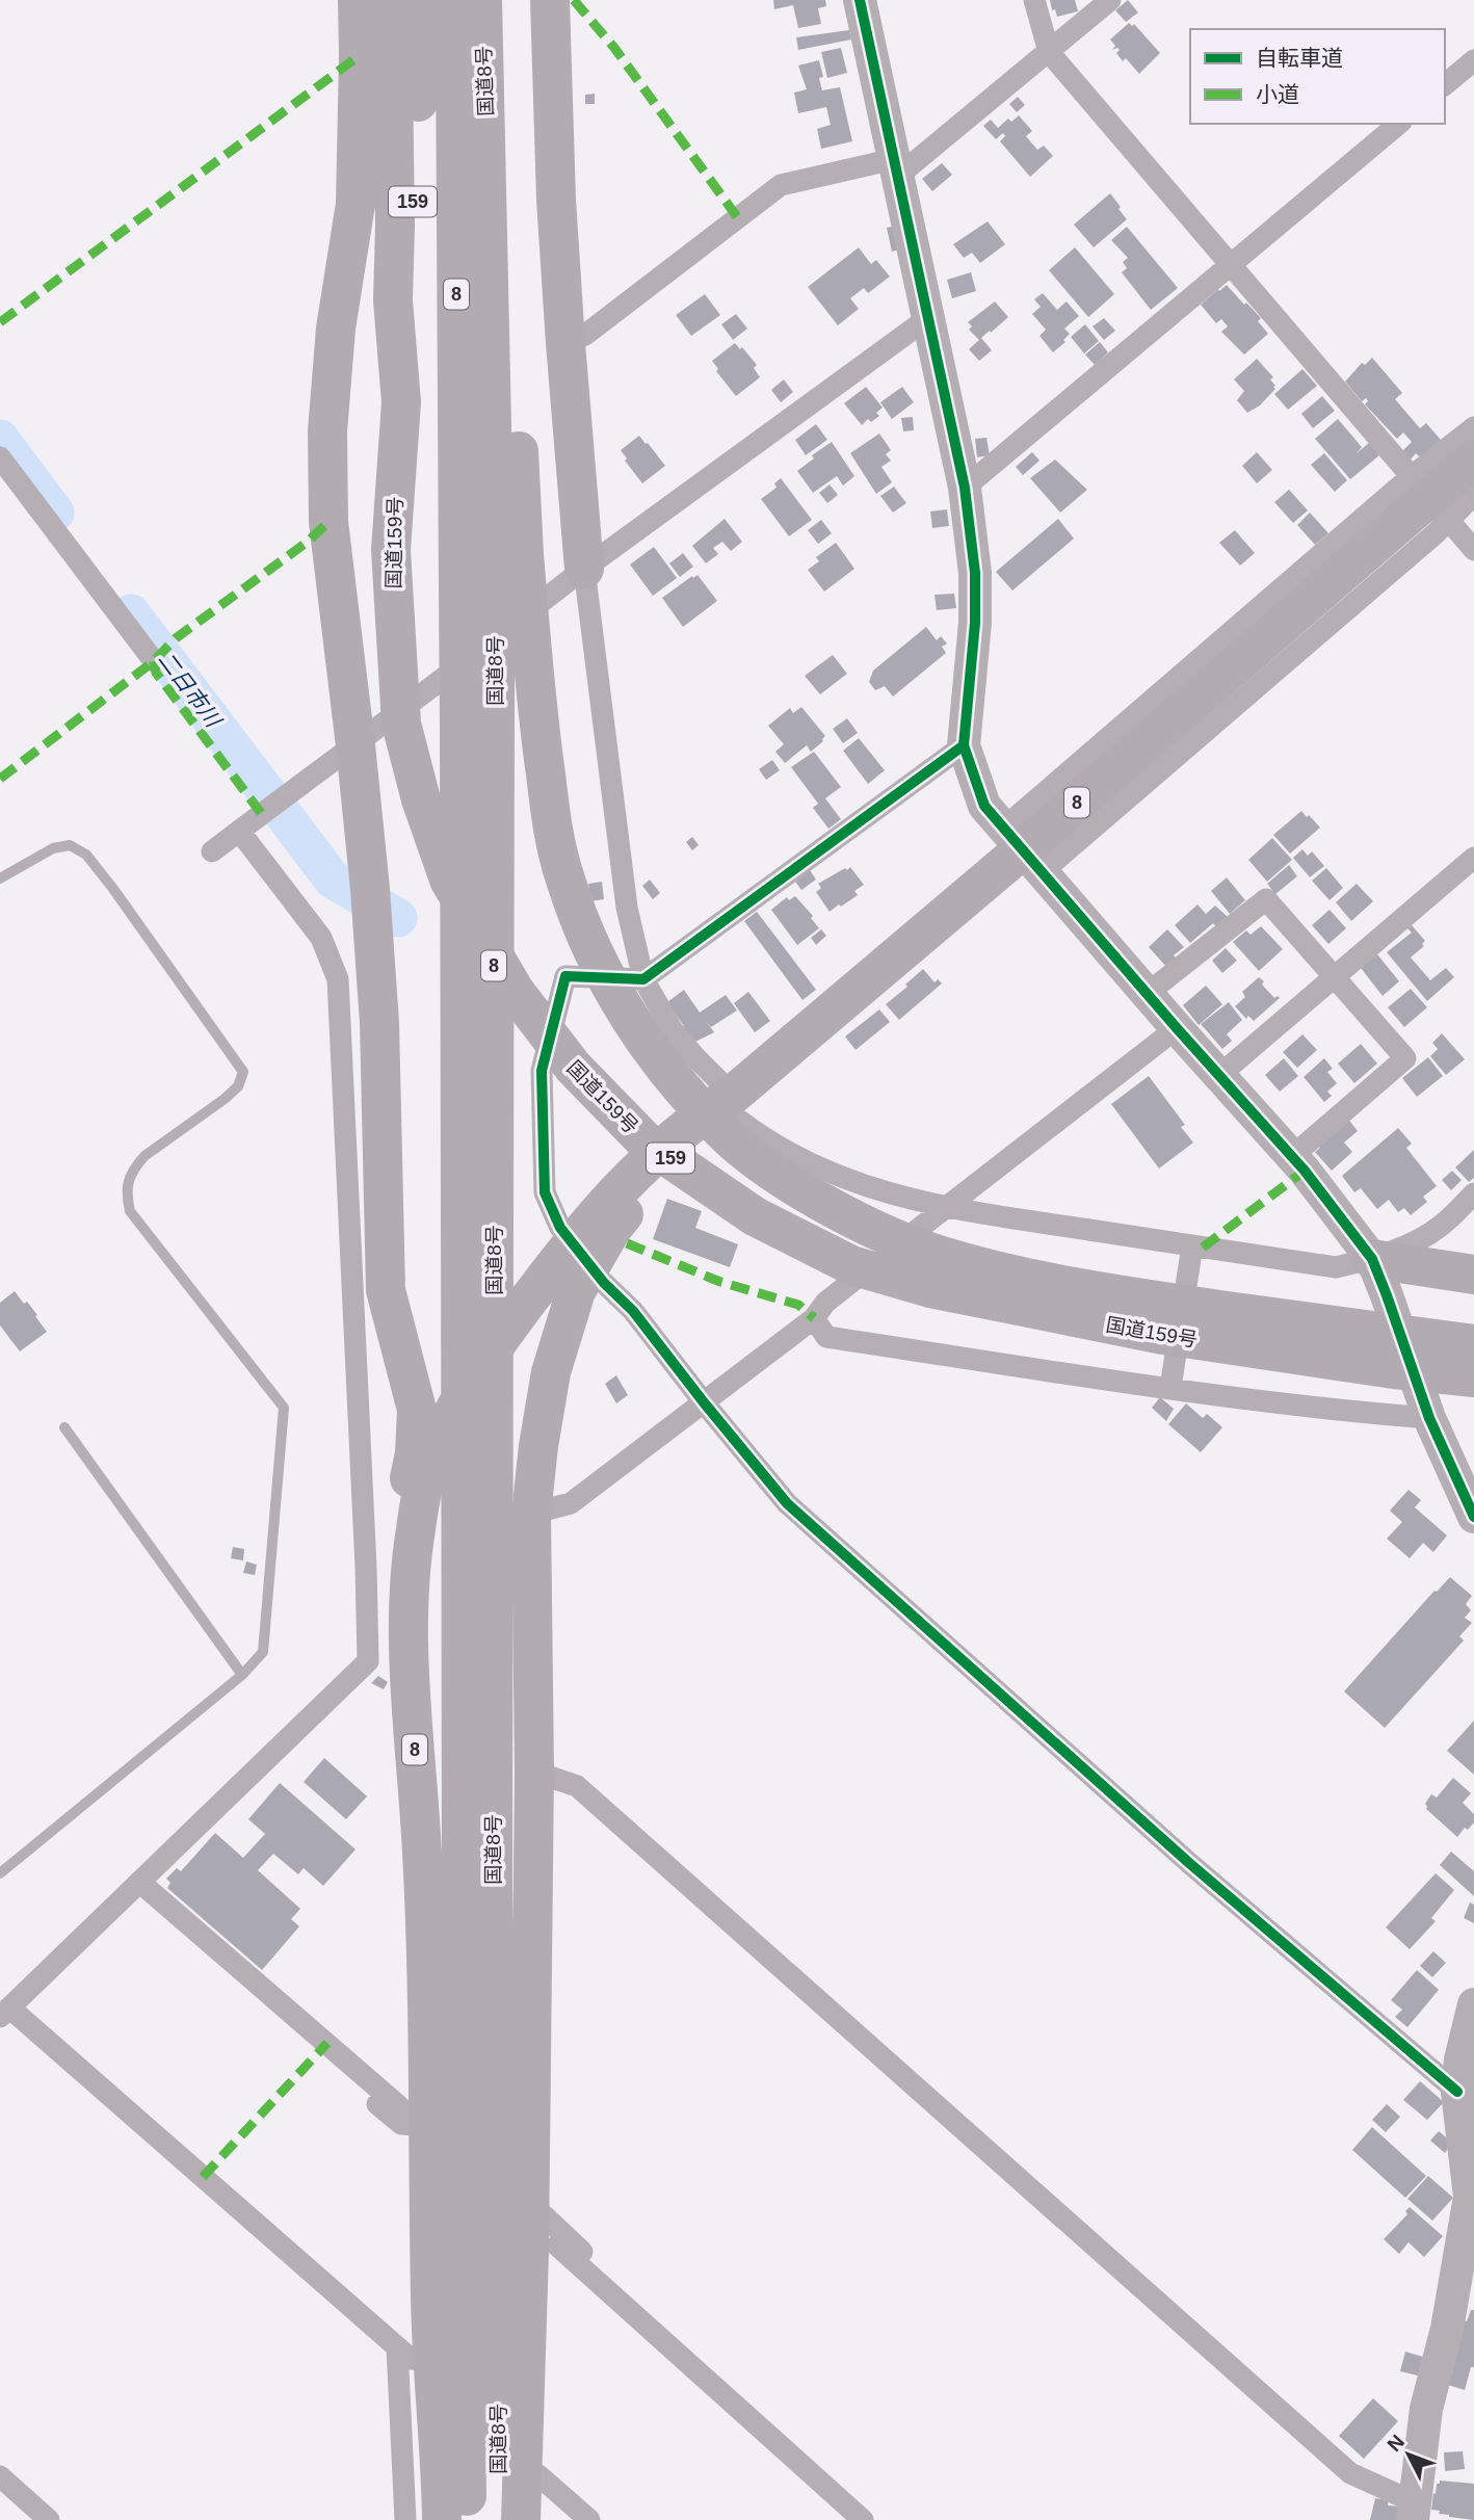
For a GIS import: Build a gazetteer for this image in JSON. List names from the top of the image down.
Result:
{
  "streets": {
    "highway": [
      "国道8号",
      "159",
      "8",
      "国道159号"
    ]
  },
  "crossings": [
    ["国道8号", "国道159号"]
  ],
  "water": ["二日市川"],
  "legend": ["自転車道", "小道"],
  "north": "top left"
}
